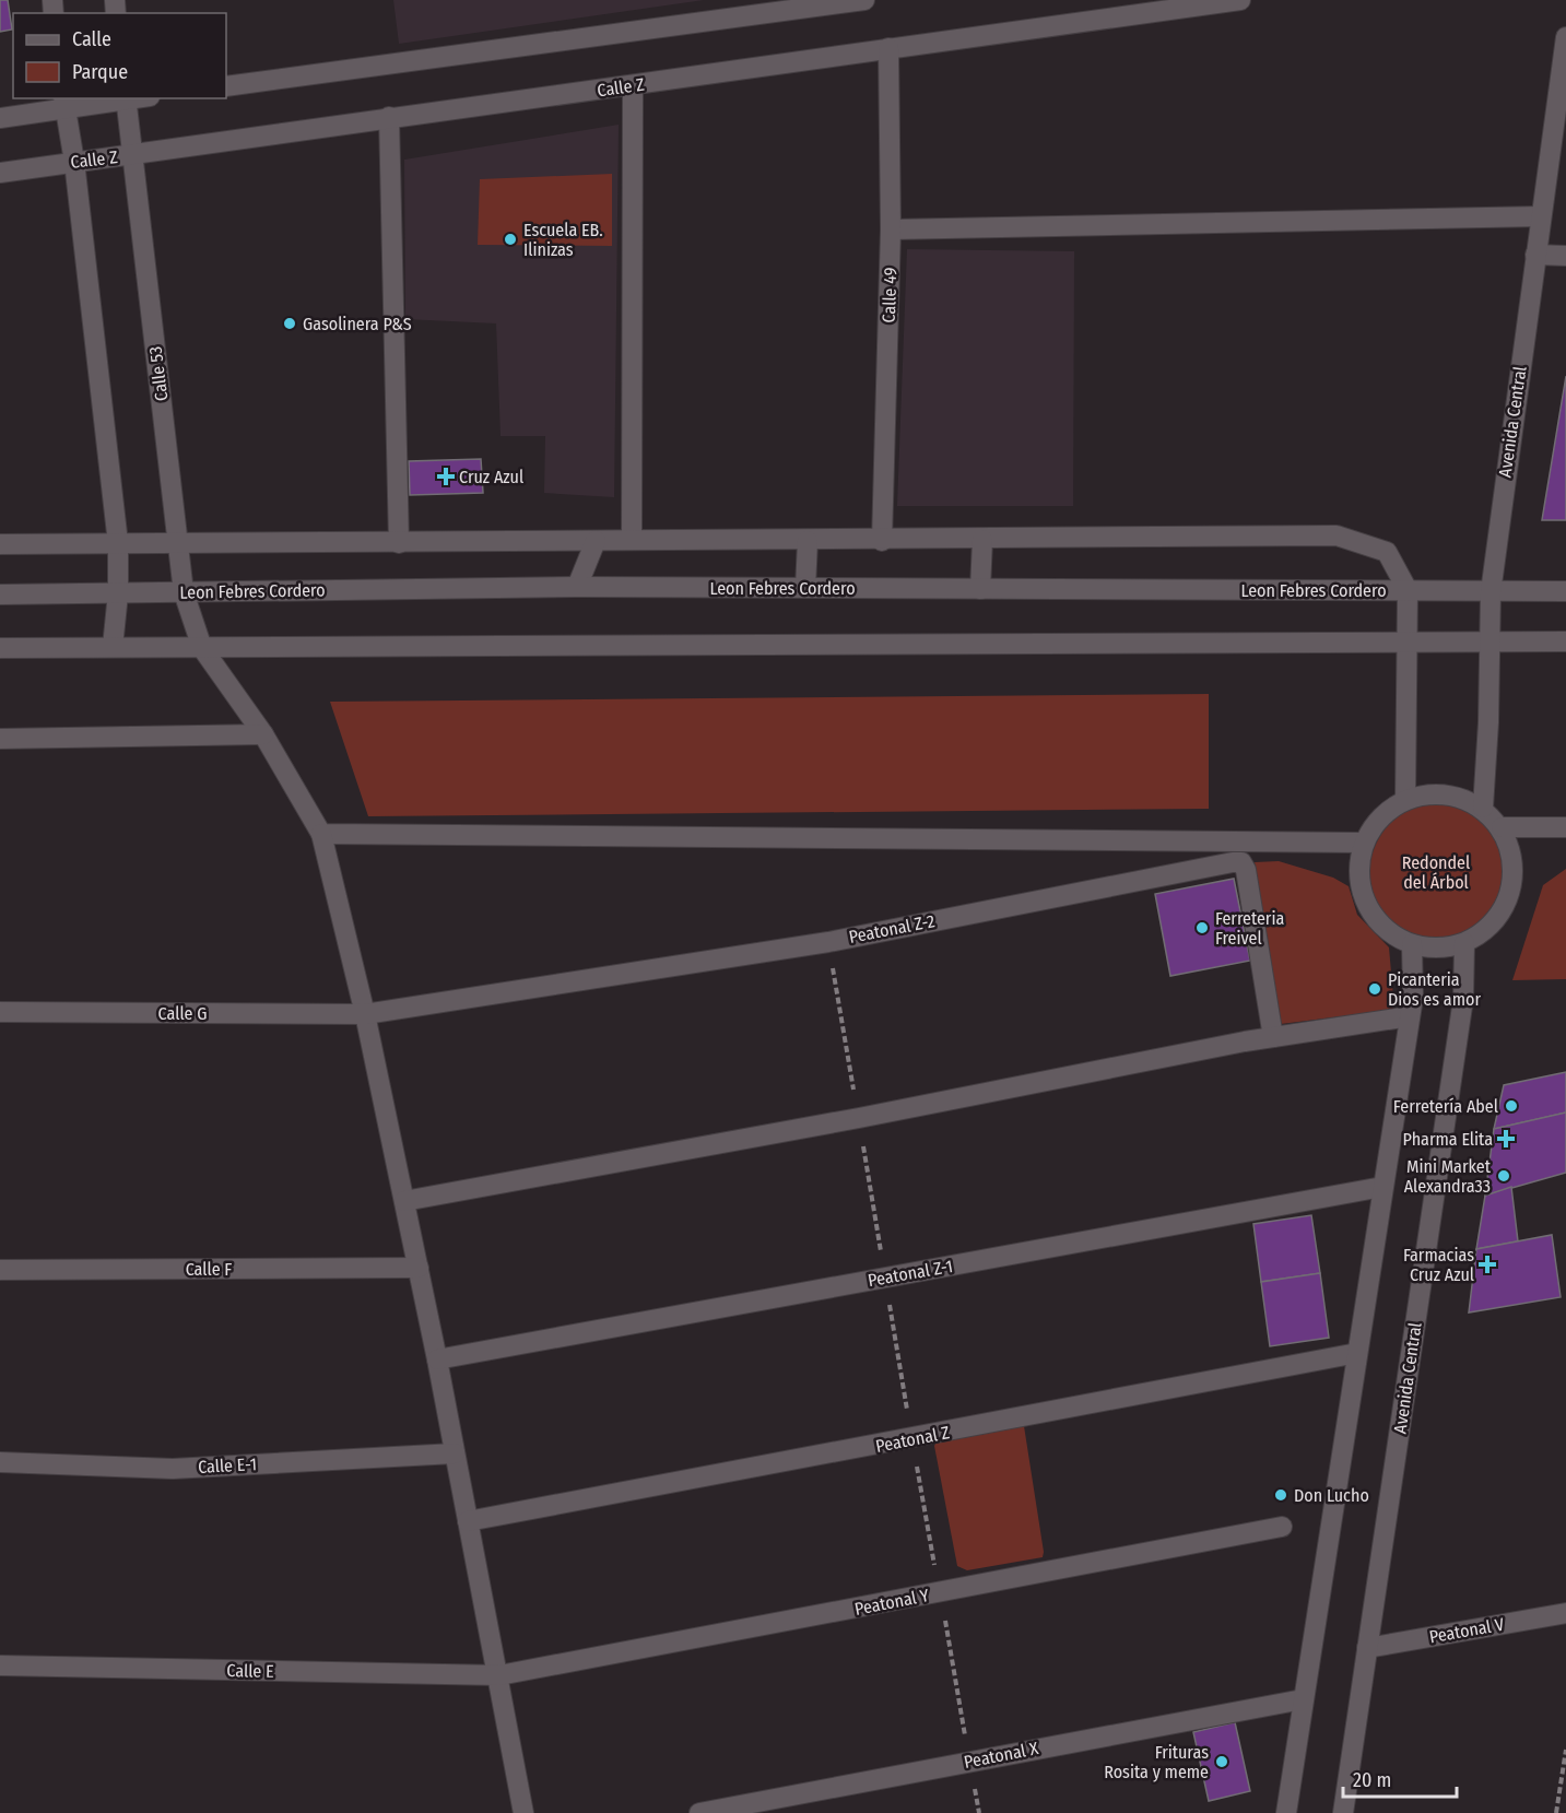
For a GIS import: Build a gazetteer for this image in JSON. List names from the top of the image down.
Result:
{
  "streets": {
    "street": [
      "Calle Z",
      "Calle 49",
      "Calle 53",
      "Avenida Central",
      "Leon Febres Cordero",
      "Peatonal Z-2",
      "Calle G",
      "Calle F",
      "Peatonal Z-1",
      "Peatonal Z",
      "Calle E-1",
      "Peatonal Y",
      "Peatonal V",
      "Calle E",
      "Peatonal X"
    ]
  },
  "crossings": [
    ["Calle Z", "Calle 49"],
    ["Calle Z", "Calle 53"],
    ["Calle 53", "Leon Febres Cordero"],
    ["Calle 53", "Peatonal Z-2"],
    ["Calle 53", "Calle G"],
    ["Calle 53", "Calle F"],
    ["Calle 53", "Peatonal Z-1"],
    ["Calle 53", "Peatonal Z"],
    ["Calle 53", "Calle E-1"],
    ["Calle 53", "Peatonal Y"],
    ["Calle 53", "Calle E"],
    ["Avenida Central", "Leon Febres Cordero"],
    ["Avenida Central", "Peatonal V"],
    ["Peatonal Z-2", "Calle G"],
    ["Peatonal Y", "Calle E"]
  ],
  "parks": ["Redondel del Árbol"],
  "places": {
    "other": [
      "Escuela EB. Ilinizas",
      "Gasolinera P&S",
      "Ferreteria Freivel",
      "Picanteria Dios es amor",
      "Ferretería Abel",
      "Mini Market Alexandra33",
      "Don Lucho",
      "Frituras Rosita y meme"
    ],
    "health": ["Cruz Azul", "Pharma Elita", "Farmacias Cruz Azul"]
  },
  "legend": ["Calle", "Parque"],
  "scale_bar": "20 m"
}
